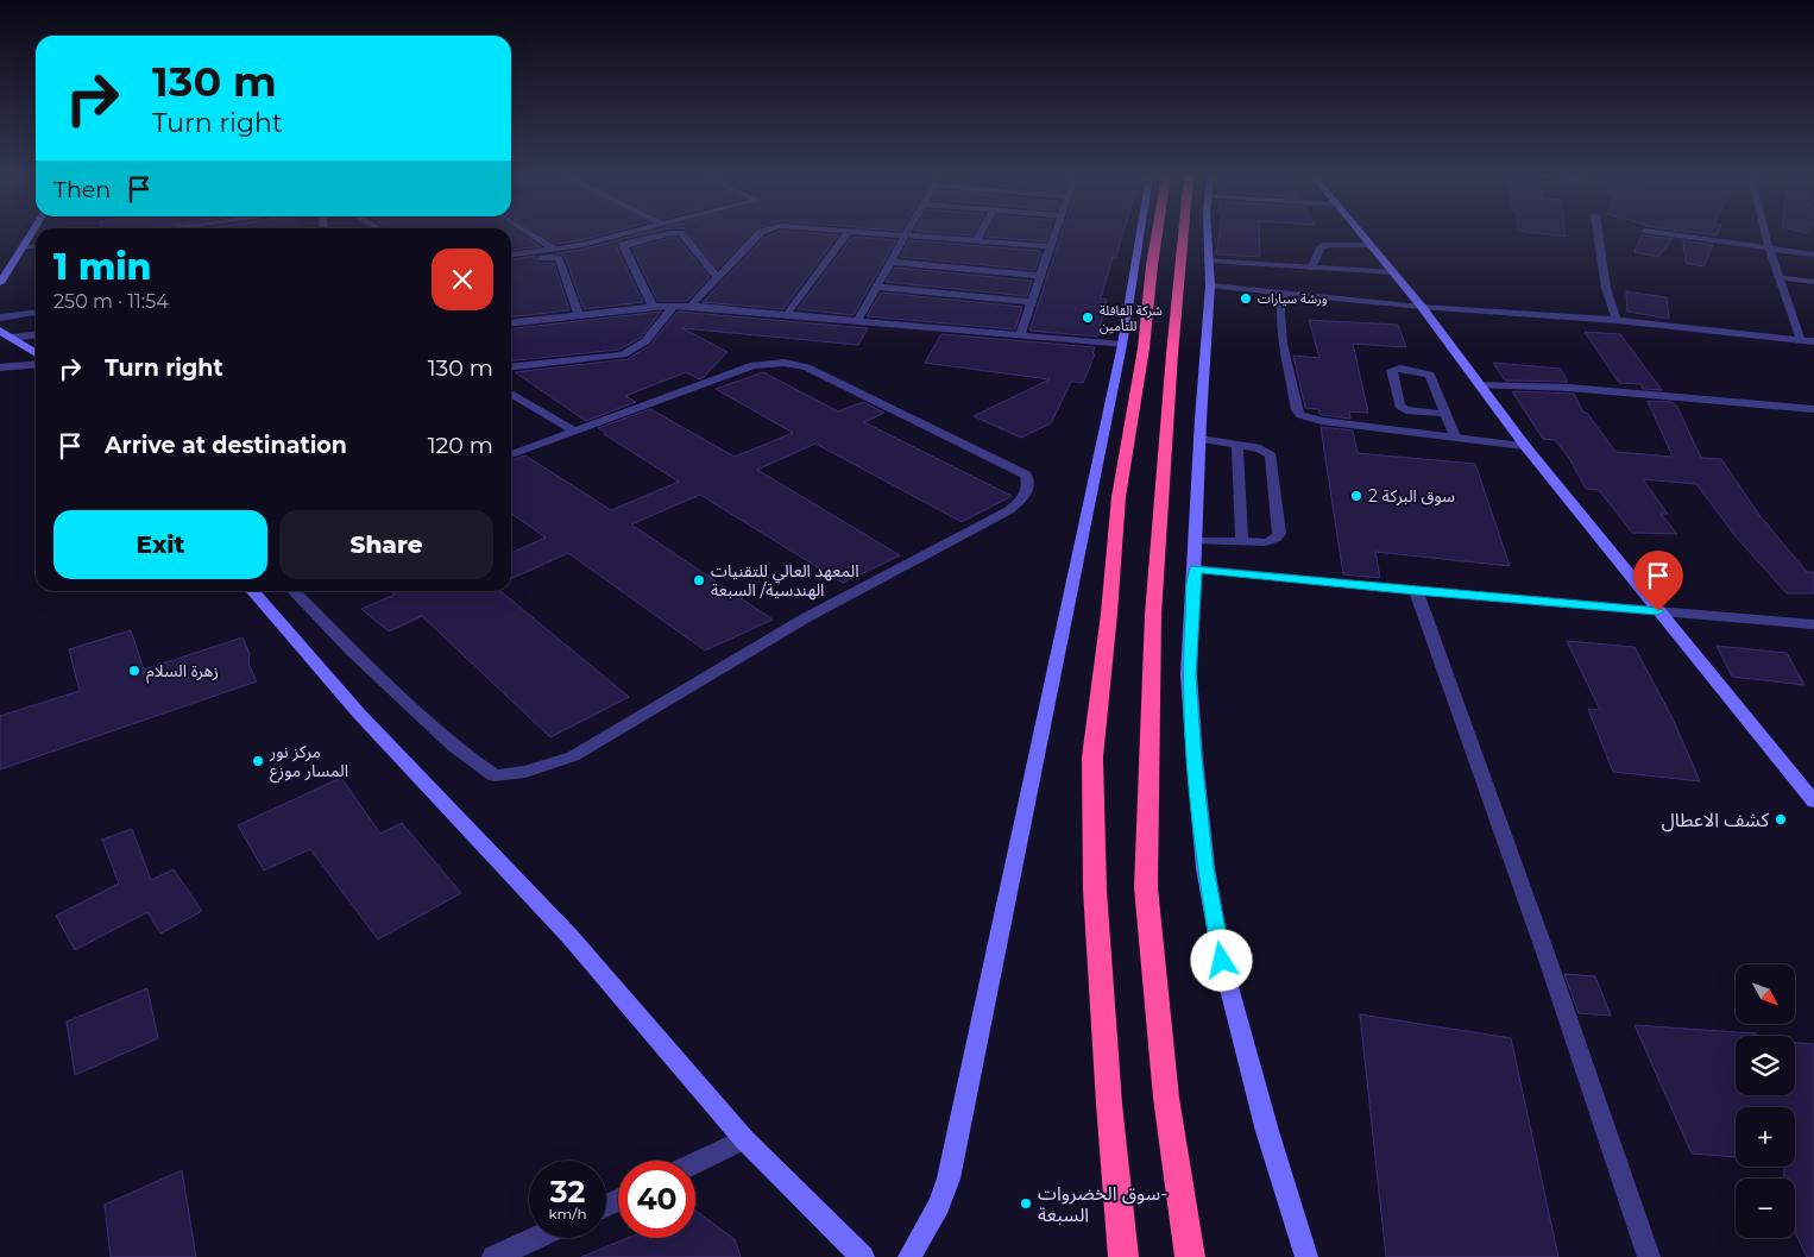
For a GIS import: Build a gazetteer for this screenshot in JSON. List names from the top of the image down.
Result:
{
  "places": [
    "ورشة سيارات",
    "شركة القافلة للتأمين",
    "سوق البركة 2",
    "المعهد العالي للتقنيات الهندسية/ السبعة",
    "زهرة السلام",
    "مركز نور المسار موزع",
    "كشف الاعطال",
    "سوق الخضروات- السبعة"
  ],
  "north": "bottom right",
  "page": {
    "turn": ["130 m", "Turn right"],
    "then": "Then",
    "heading": ["1 min", "250 m · 11:54"],
    "list": [
      {
        "name": "Turn right",
        "value": "130 m"
      },
      {
        "name": "Arrive at destination",
        "value": "120 m"
      }
    ],
    "buttons": ["Exit", "Share"],
    "map_buttons": ["+", "−"],
    "speed": "32 km/h",
    "limit": "40"
  }
}
